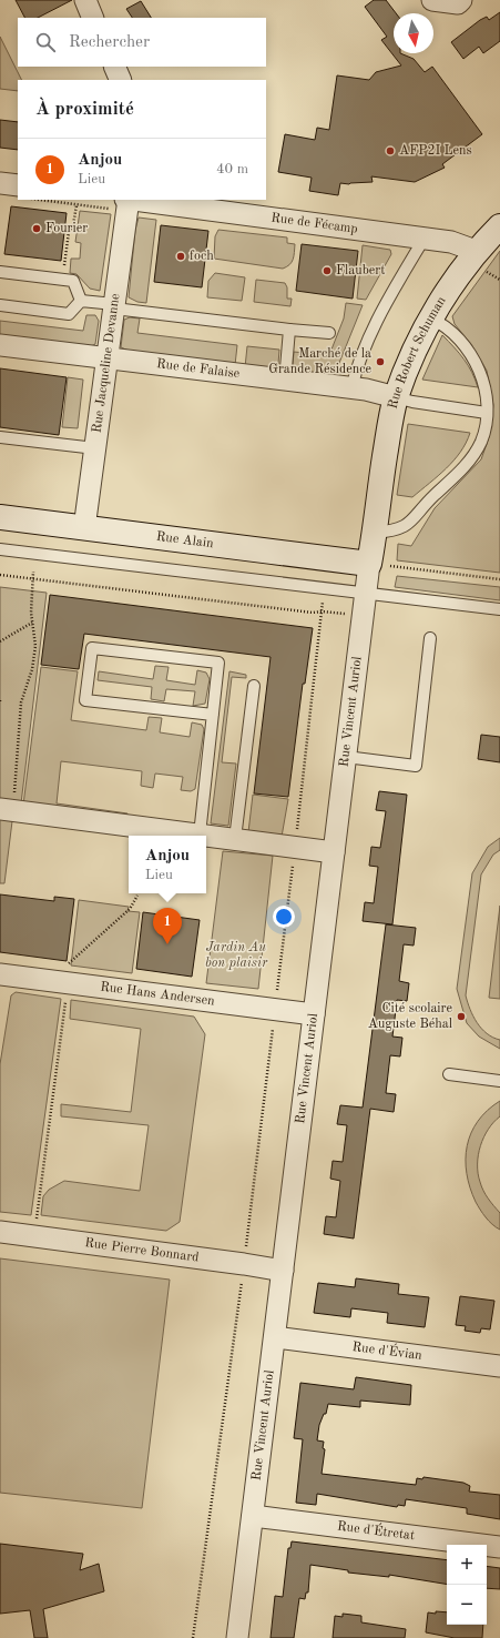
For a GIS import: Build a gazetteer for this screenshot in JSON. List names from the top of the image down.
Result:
{
  "streets": {
    "street": [
      "Rue de Fécamp",
      "Rue Robert Schuman",
      "Rue Jacqueline Devanne",
      "Rue de Falaise",
      "Rue Alain",
      "Rue Vincent Auriol",
      "Rue Hans Andersen",
      "Rue Pierre Bonnard",
      "Rue d'Évian",
      "Rue d'Étretat"
    ]
  },
  "crossings": [
    ["Rue de Fécamp", "Rue Robert Schuman"],
    ["Rue de Fécamp", "Rue Jacqueline Devanne"],
    ["Rue Robert Schuman", "Rue de Falaise"],
    ["Rue Robert Schuman", "Rue Vincent Auriol"],
    ["Rue Jacqueline Devanne", "Rue de Falaise"],
    ["Rue Jacqueline Devanne", "Rue Alain"],
    ["Rue Alain", "Rue Vincent Auriol"],
    ["Rue Vincent Auriol", "Rue Hans Andersen"],
    ["Rue Vincent Auriol", "Rue Pierre Bonnard"],
    ["Rue Vincent Auriol", "Rue d'Évian"],
    ["Rue Vincent Auriol", "Rue d'Étretat"]
  ],
  "parks": ["Jardin Au bon plaisir"],
  "places": [
    "AFP2I Lens",
    "Fourier",
    "foch",
    "Flaubert",
    "Marché de la Grande Résidence",
    "Cité scolaire Auguste Béhal"
  ],
  "north": "bottom",
  "page": {
    "search": "Rechercher",
    "heading": "À proximité",
    "list": [
      {
        "mark": "1",
        "name": "Anjou",
        "note": "Lieu",
        "value": "40 m"
      }
    ],
    "popup": ["Anjou", "Lieu"],
    "pins": "1",
    "map_buttons": ["+", "−"]
  }
}
